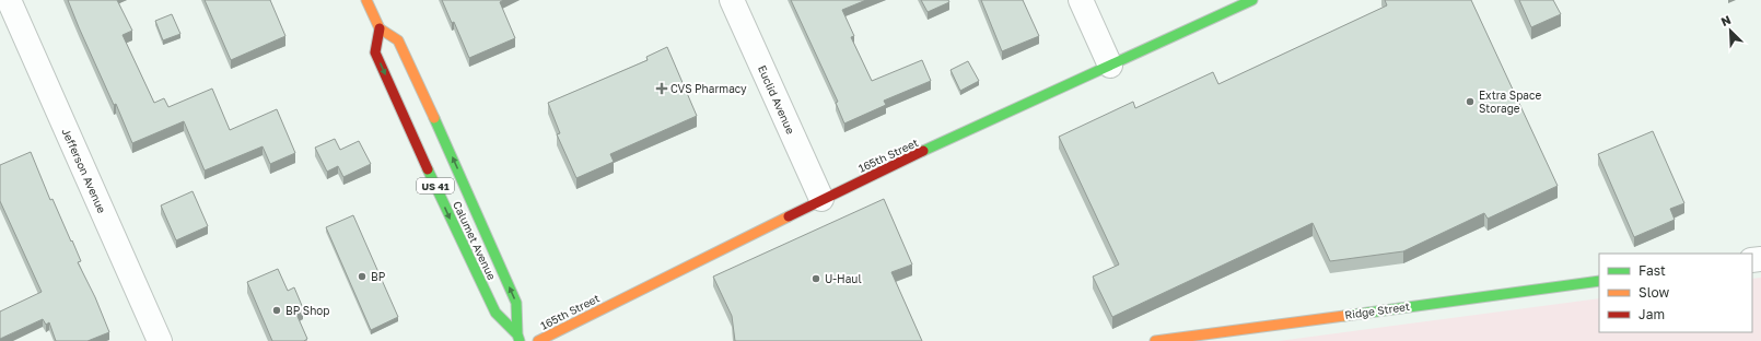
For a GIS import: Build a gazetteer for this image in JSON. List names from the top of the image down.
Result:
{
  "streets": {
    "main road": [
      "165th Street",
      "US 41",
      "Calumet Avenue",
      "Ridge Street"
    ],
    "street": ["Euclid Avenue", "Jefferson Avenue"]
  },
  "crossings": [
    ["Euclid Avenue", "165th Street"]
  ],
  "places": {
    "health": ["CVS Pharmacy"],
    "other": [
      "Extra Space Storage",
      "BP",
      "U-Haul",
      "BP Shop"
    ]
  },
  "legend": ["Fast", "Slow", "Jam"],
  "north": "top left"
}
